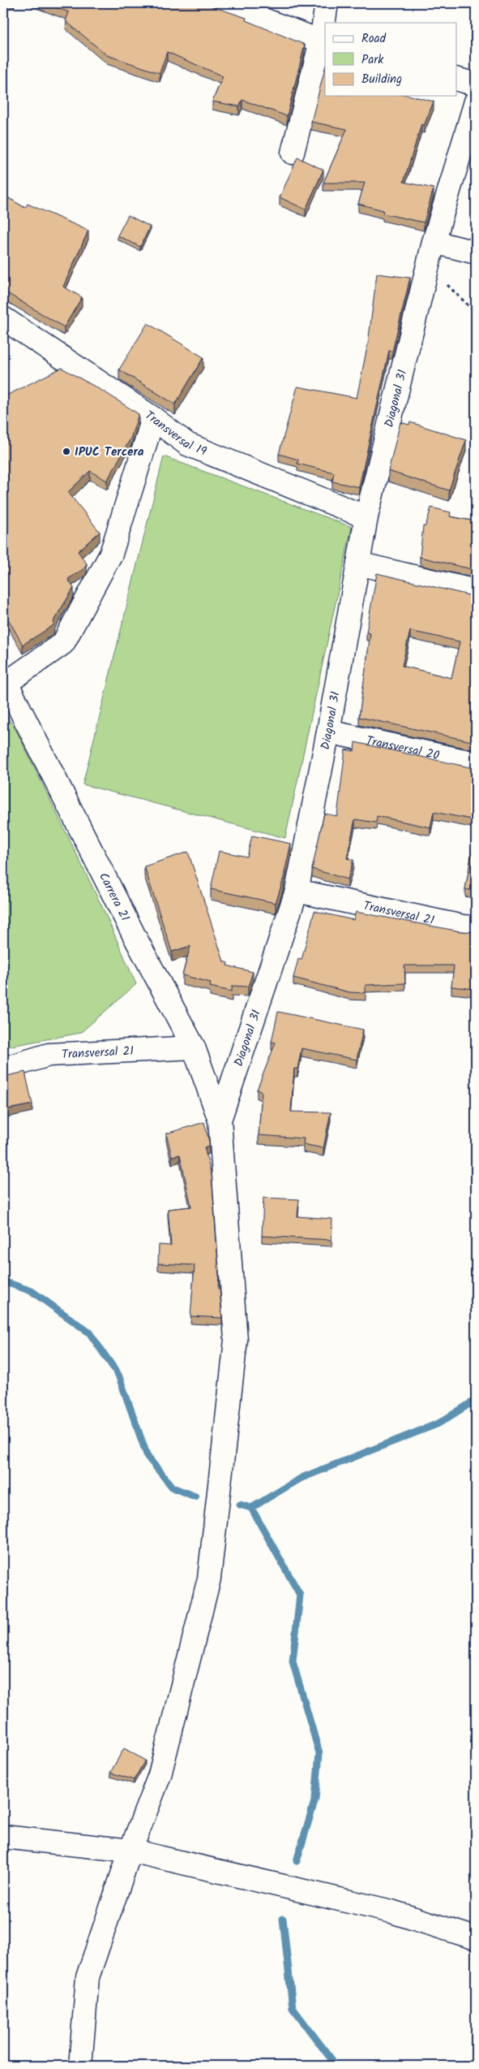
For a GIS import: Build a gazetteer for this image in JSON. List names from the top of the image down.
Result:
{
  "streets": {
    "street": [
      "Diagonal 31",
      "Transversal 19",
      "Transversal 20",
      "Carrera 21",
      "Transversal 21"
    ]
  },
  "crossings": [
    ["Diagonal 31", "Transversal 19"],
    ["Diagonal 31", "Transversal 20"],
    ["Diagonal 31", "Carrera 21"],
    ["Diagonal 31", "Transversal 21"],
    ["Carrera 21", "Transversal 21"]
  ],
  "places": ["IPUC Tercera"],
  "legend": ["Road", "Park", "Building"]
}
